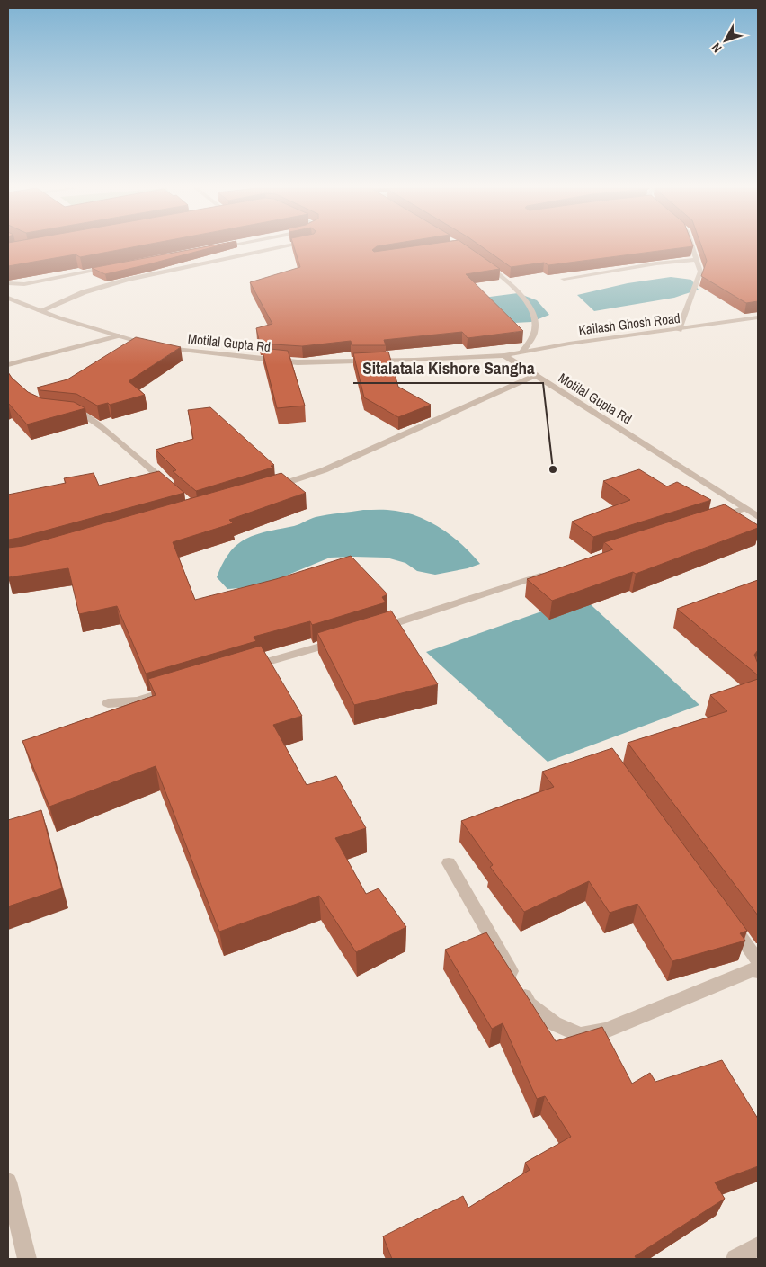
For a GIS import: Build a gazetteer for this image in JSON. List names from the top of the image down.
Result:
{
  "streets": {
    "street": ["Kailash Ghosh Road", "Motilal Gupta Rd"]
  },
  "crossings": [
    ["Kailash Ghosh Road", "Motilal Gupta Rd"]
  ],
  "places": ["Sitalatala Kishore Sangha"],
  "north": "bottom left"
}
